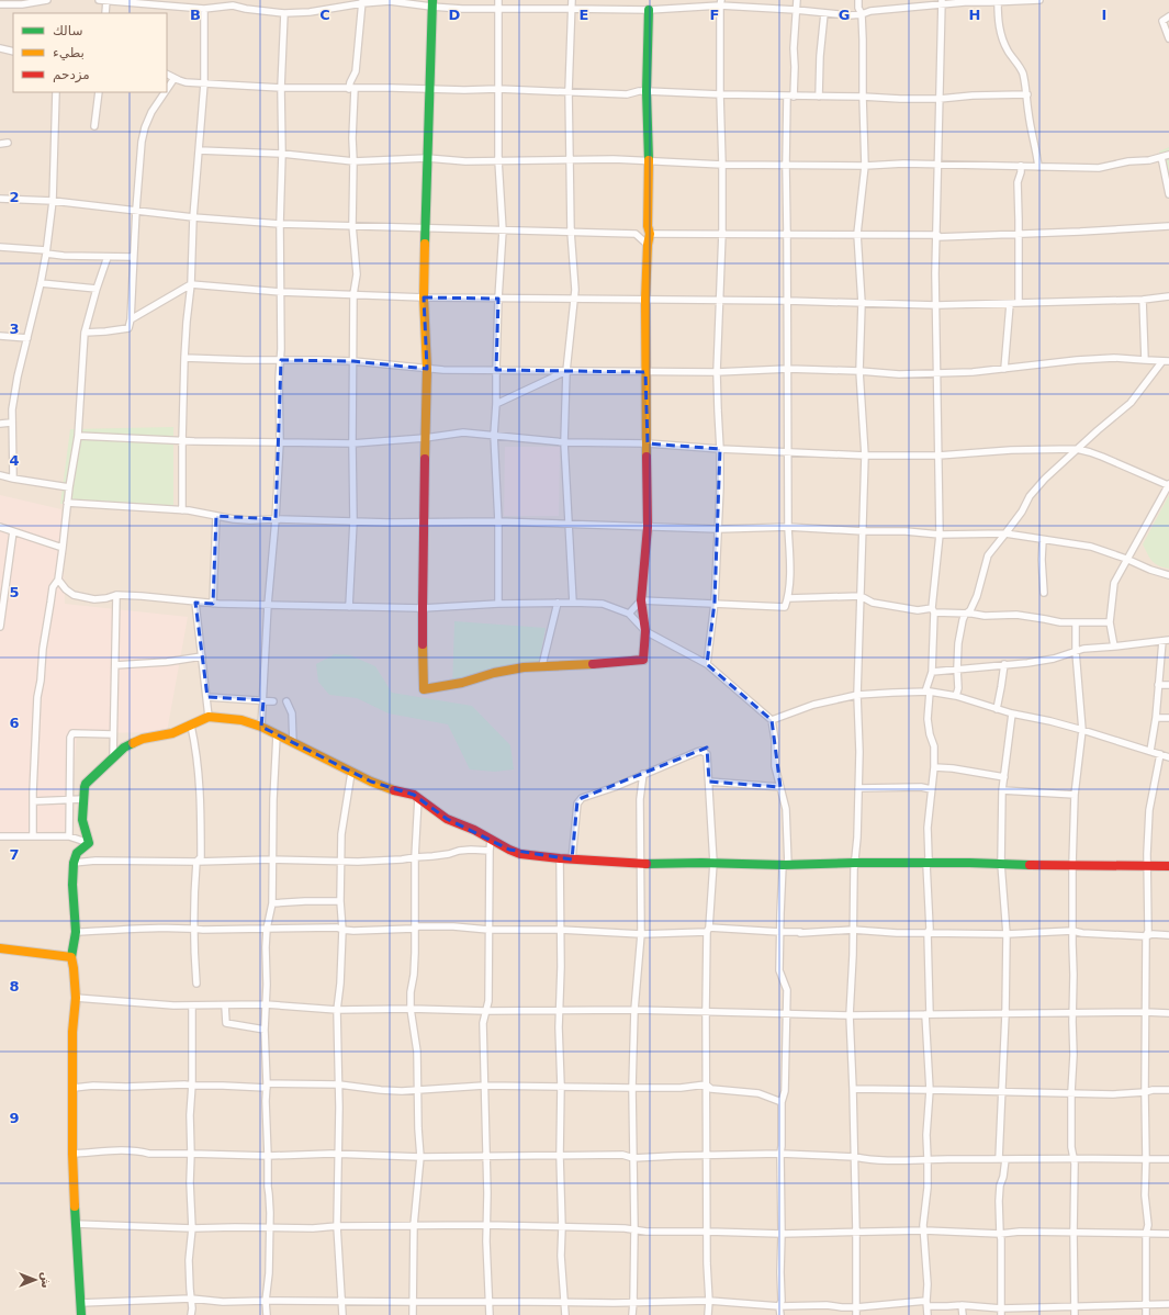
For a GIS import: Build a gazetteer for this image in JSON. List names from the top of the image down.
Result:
{
  "legend": ["سالك", "بطيء", "مزدحم"],
  "north": "right",
  "grid": {
    "columns": [
      "B",
      "C",
      "D",
      "E",
      "F",
      "G",
      "H",
      "I"
    ],
    "rows": [
      "2",
      "3",
      "4",
      "5",
      "6",
      "7",
      "8",
      "9"
    ]
  }
}
